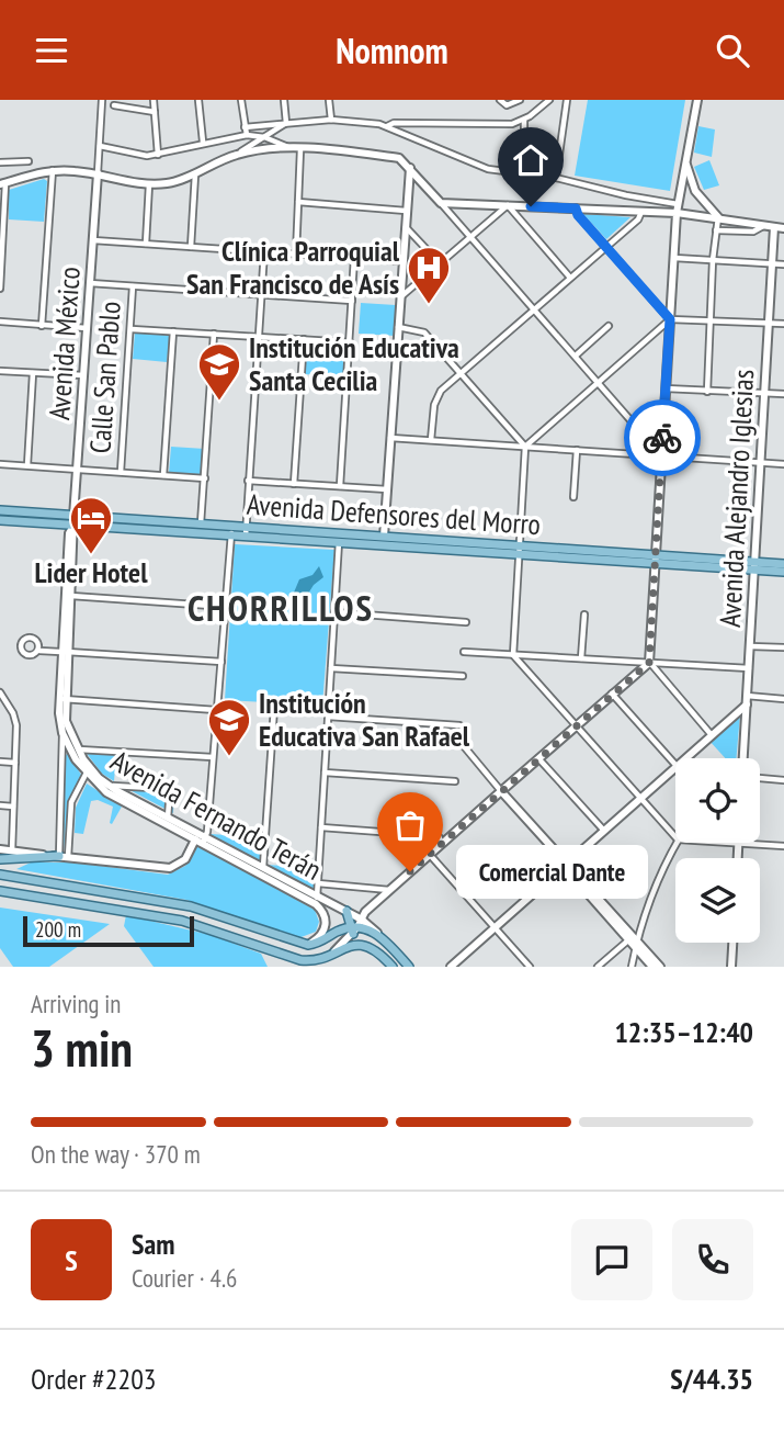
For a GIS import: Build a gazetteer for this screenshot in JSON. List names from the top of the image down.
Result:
{
  "streets": {
    "main road": ["Avenida Defensores del Morro"],
    "street": [
      "Avenida México",
      "Calle San Pablo",
      "Avenida Alejandro Iglesias",
      "Avenida Fernando Terán"
    ]
  },
  "crossings": [
    ["Avenida México", "Avenida Defensores del Morro"],
    ["Avenida México", "Avenida Fernando Terán"],
    ["Avenida Alejandro Iglesias", "Avenida Defensores del Morro"],
    ["Avenida Defensores del Morro", "Avenida Fernando Terán"]
  ],
  "districts": ["CHORRILLOS"],
  "places": {
    "hospital": ["Clínica Parroquial San Francisco de Asís"],
    "school or university": ["Institución Educativa Santa Cecilia", "Institución Educativa San Rafael"],
    "hotel": ["Lider Hotel"],
    "other": ["Comercial Dante"]
  },
  "scale_bar": "200 m",
  "page": {
    "header": "Nomnom",
    "bubble": "Comercial Dante",
    "scale": "200 m",
    "heading": ["3 min", "Arriving in", "12:35–12:40"],
    "panel": [
      "Sam",
      "Courier · 4.6",
      "Order #2203",
      "S/44.35"
    ],
    "bar": "On the way · 370 m",
    "round": "S"
  }
}
